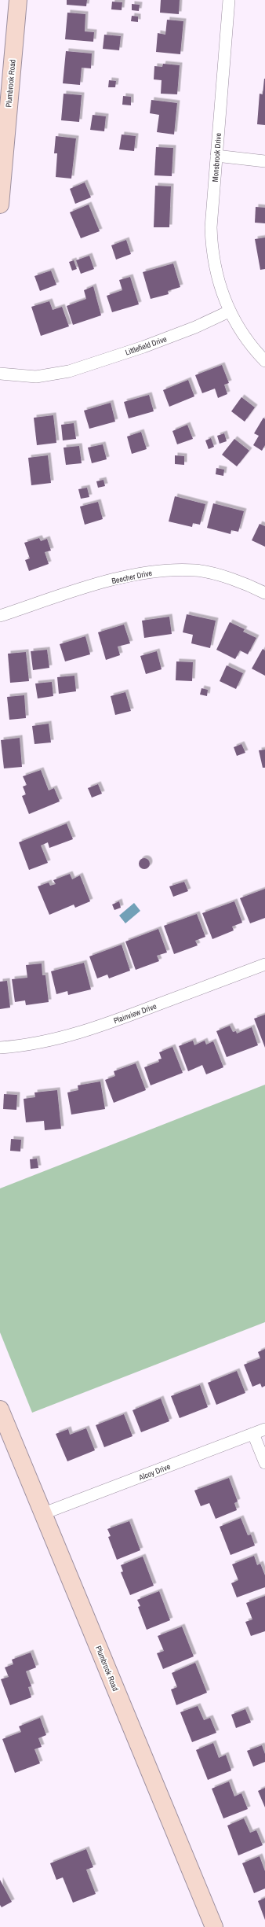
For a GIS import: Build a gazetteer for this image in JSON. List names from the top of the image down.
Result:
{
  "streets": {
    "street": [
      "Plumbrook Road",
      "Monsbrook Drive",
      "Littlefield Drive",
      "Beecher Drive",
      "Plainview Drive",
      "Alcoy Drive"
    ]
  },
  "crossings": [
    ["Plumbrook Road", "Alcoy Drive"],
    ["Monsbrook Drive", "Littlefield Drive"]
  ]
}
